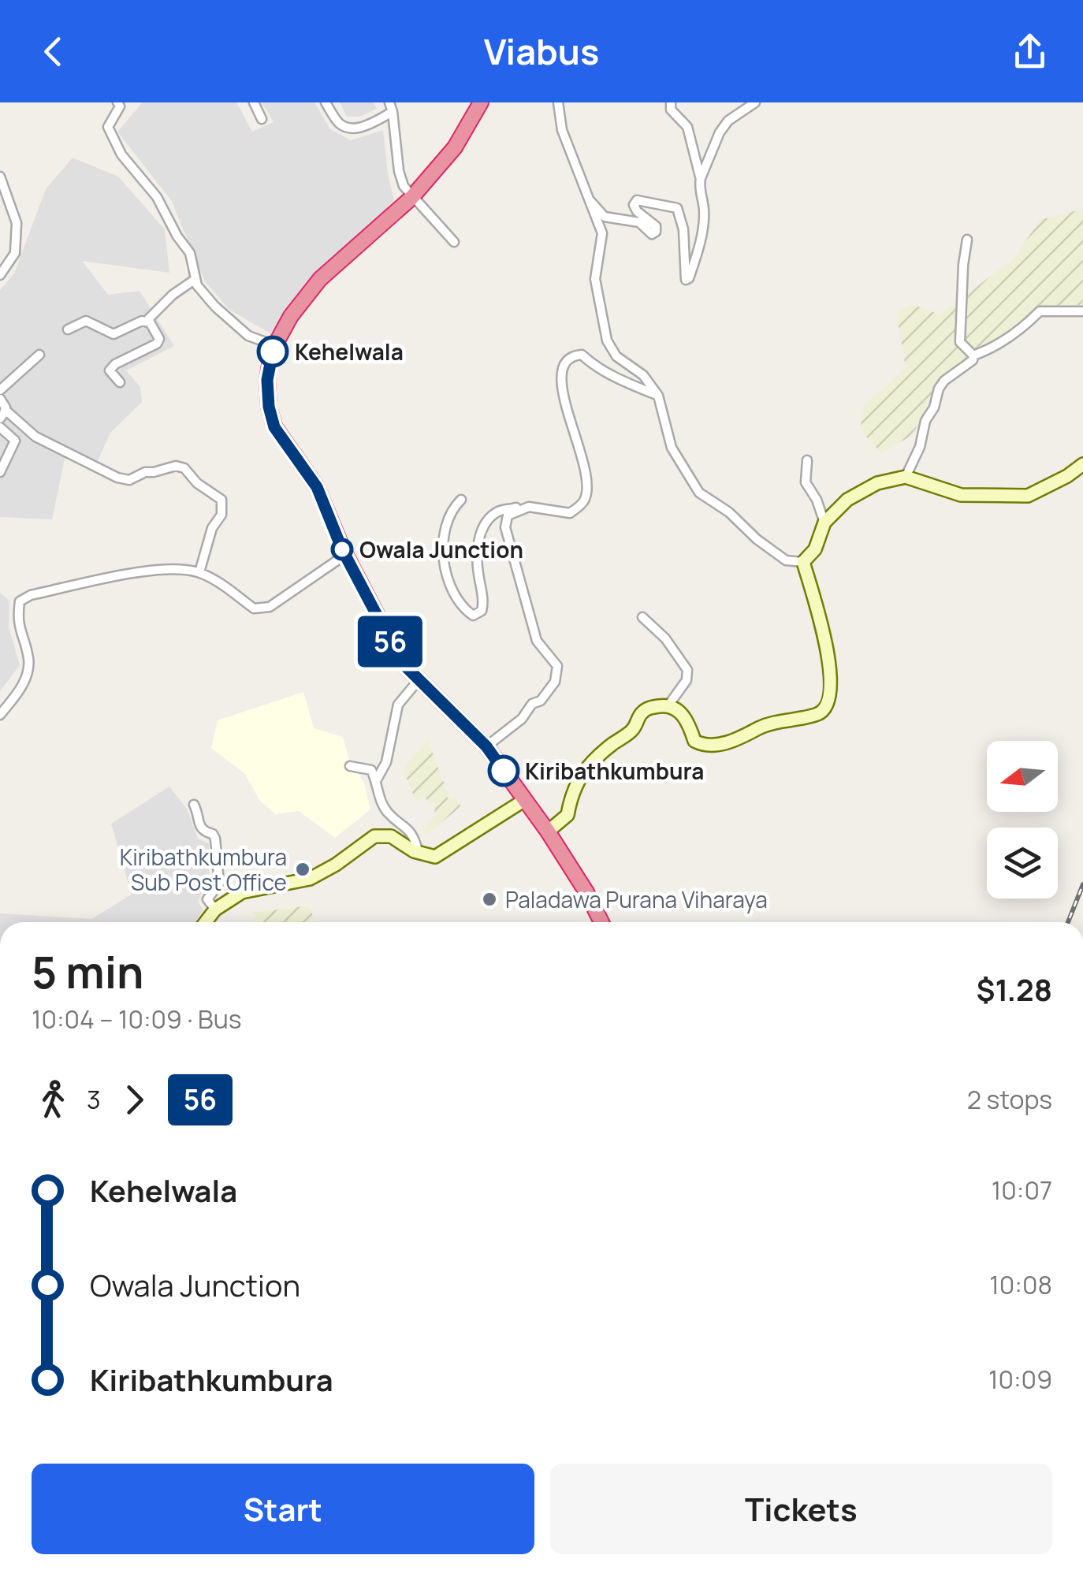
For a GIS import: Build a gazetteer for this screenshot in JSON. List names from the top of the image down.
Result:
{
  "places": [
    "Kehelwala",
    "Owala Junction",
    "Kiribathkumbura",
    "Kiribathkumbura Sub Post Office",
    "Paladawa Purana Viharaya"
  ],
  "lines": ["bus line 56"],
  "north": "left",
  "page": {
    "header": "Viabus",
    "on_map": "56",
    "heading": ["5 min", "10:04 – 10:09 · Bus", "$1.28"],
    "legs": ["3", "56", "2 stops"],
    "list": [
      {
        "name": "Kehelwala",
        "value": "10:07"
      },
      {
        "name": "Owala Junction",
        "value": "10:08"
      },
      {
        "name": "Kiribathkumbura",
        "value": "10:09"
      }
    ],
    "buttons": ["Start", "Tickets"]
  }
}
